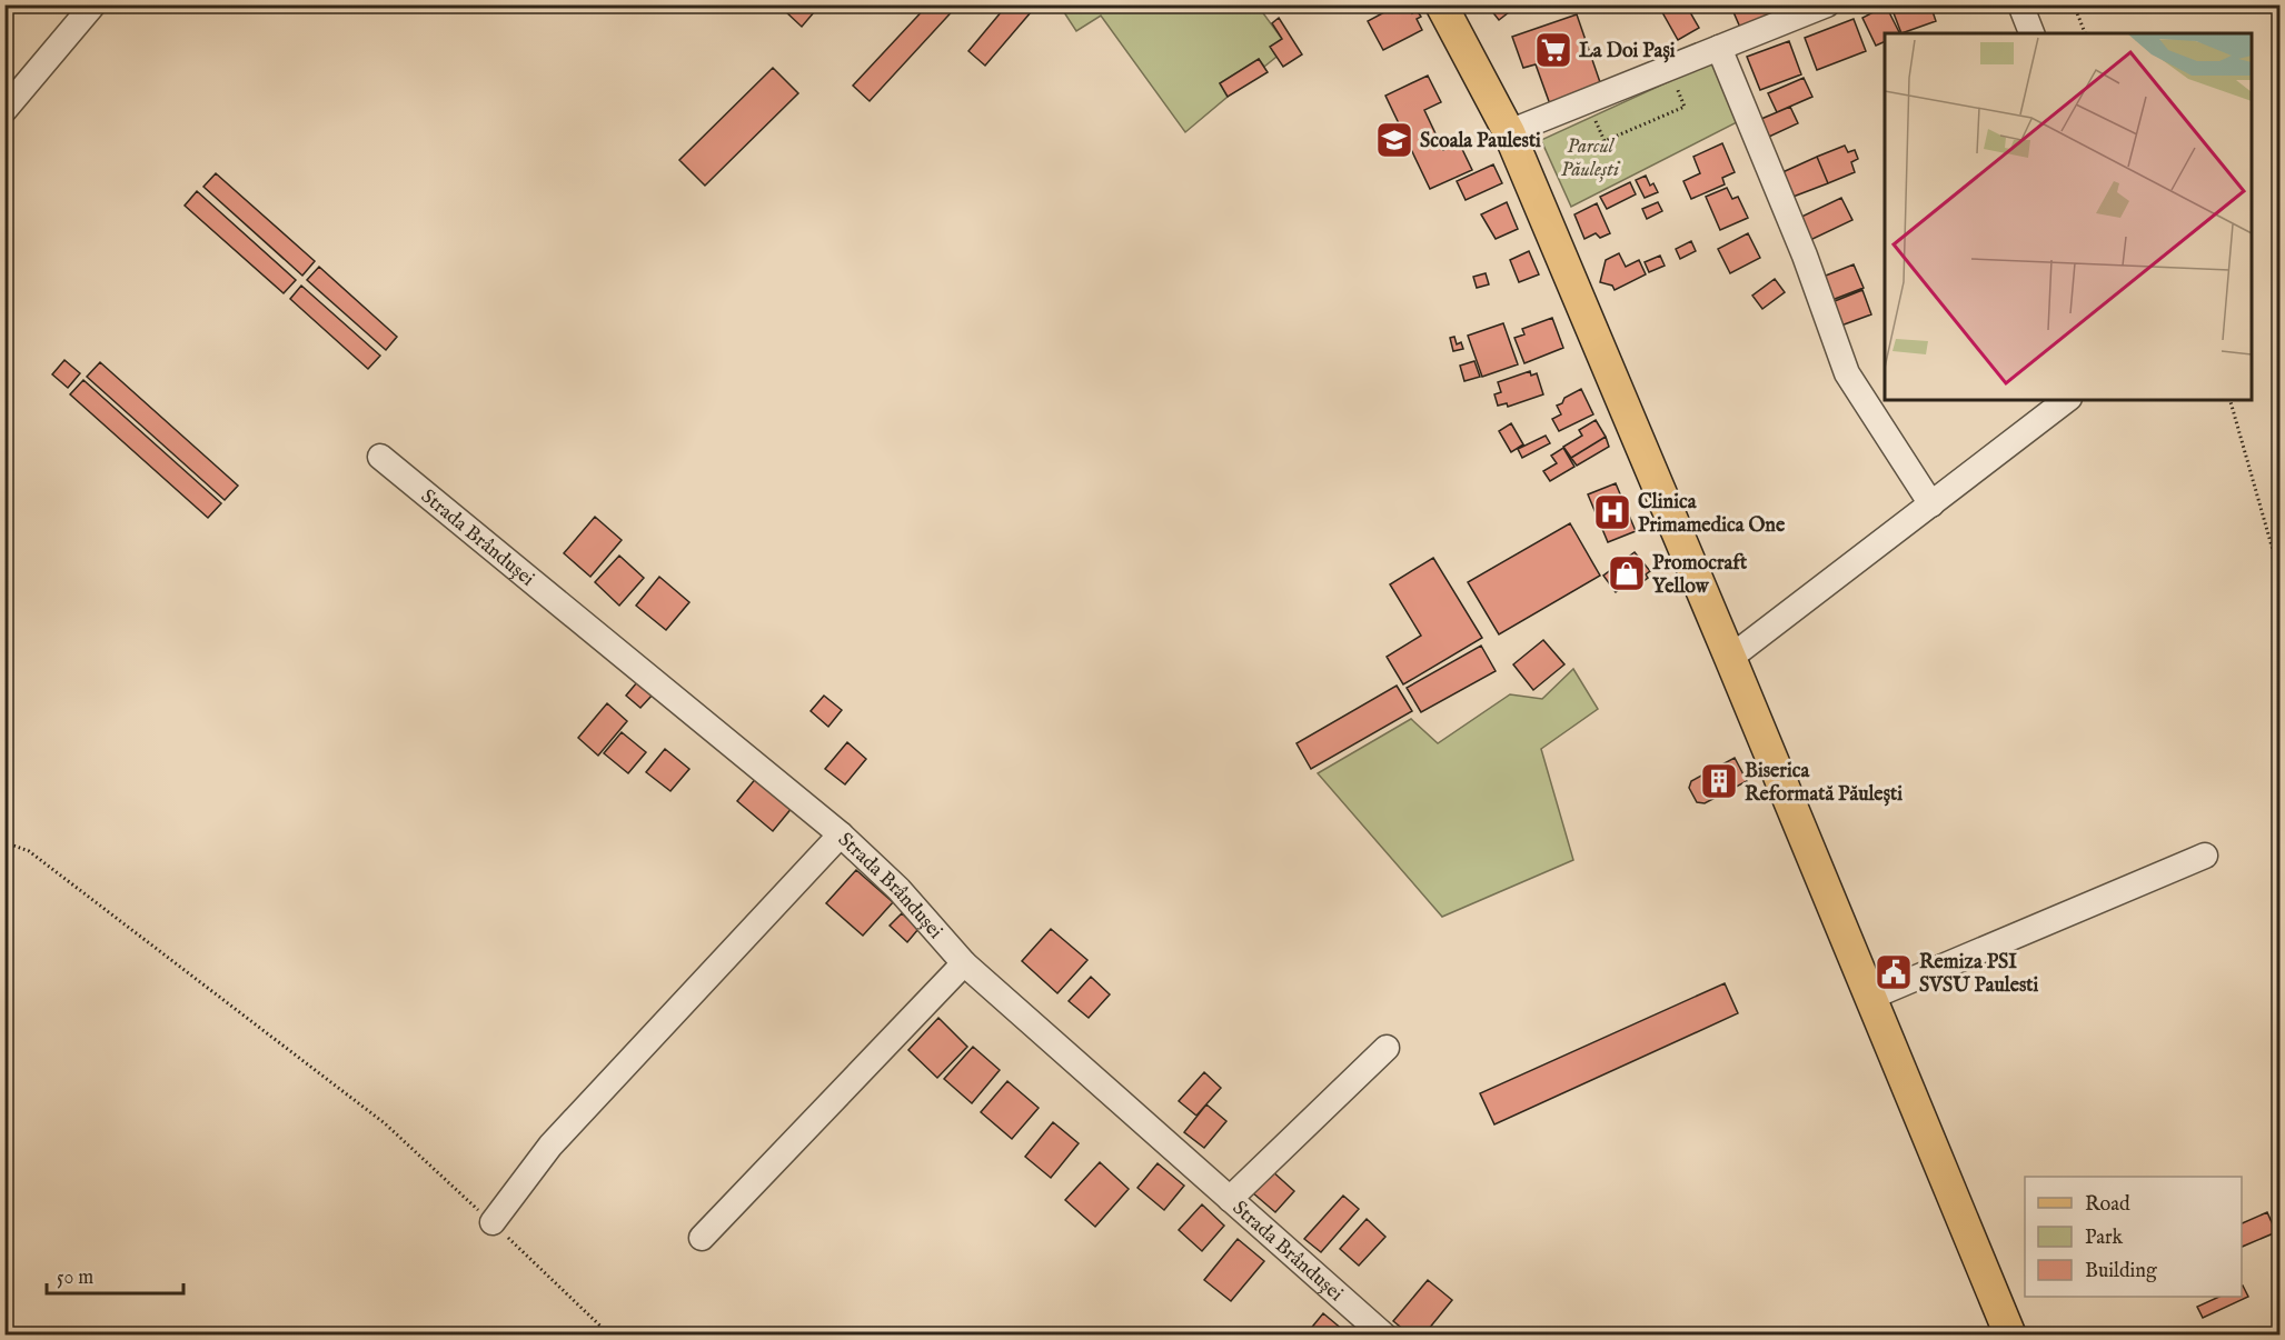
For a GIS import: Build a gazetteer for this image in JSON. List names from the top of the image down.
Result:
{
  "streets": {
    "street": ["Strada Brândușei"]
  },
  "parks": ["Parcul Păulești"],
  "places": {
    "supermarket": ["La Doi Pași"],
    "school or university": ["Scoala Paulesti"],
    "hospital": ["Clinica Primamedica One"],
    "shop": ["Promocraft Yellow"],
    "building": ["Biserica Reformată Păulești"],
    "public building": ["Remiza PSI SVSU Paulesti"]
  },
  "legend": ["Road", "Park", "Building"],
  "scale_bar": "50 m"
}
